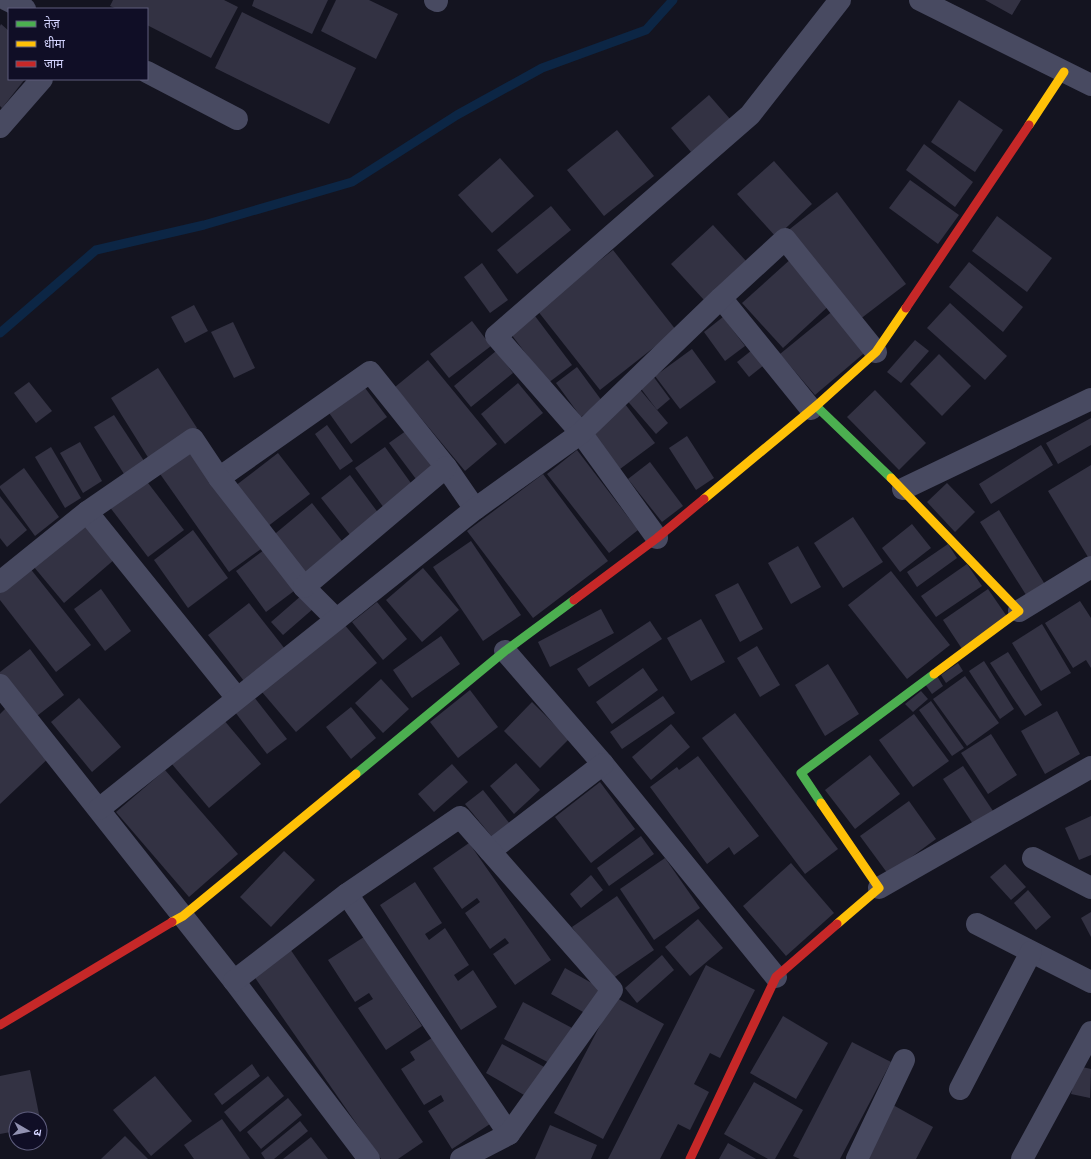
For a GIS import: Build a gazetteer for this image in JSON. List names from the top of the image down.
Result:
{
  "legend": ["तेज़", "धीमा", "जाम"],
  "north": "right"
}
